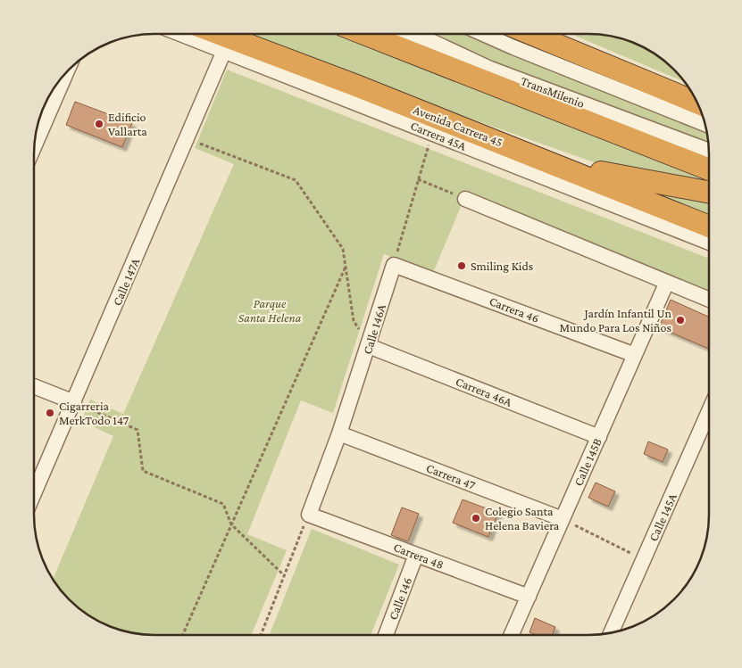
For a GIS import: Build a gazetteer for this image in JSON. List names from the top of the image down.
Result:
{
  "streets": {
    "highway": ["Avenida Carrera 45"],
    "street": [
      "TransMilenio",
      "Carrera 45A",
      "Calle 147A",
      "Carrera 46",
      "Calle 146A",
      "Carrera 46A",
      "Calle 145B",
      "Carrera 47",
      "Calle 145A",
      "Carrera 48",
      "Calle 146"
    ]
  },
  "crossings": [
    ["Avenida Carrera 45", "Carrera 45A"],
    ["Avenida Carrera 45", "Calle 147A"],
    ["Carrera 45A", "Calle 147A"],
    ["Carrera 46", "Calle 146A"],
    ["Carrera 46", "Calle 145B"],
    ["Calle 146A", "Carrera 46A"],
    ["Calle 146A", "Carrera 47"],
    ["Calle 146A", "Carrera 48"],
    ["Carrera 46A", "Calle 145B"],
    ["Calle 145B", "Carrera 47"],
    ["Calle 145B", "Carrera 48"],
    ["Carrera 48", "Calle 146"]
  ],
  "parks": ["Parque Santa Helena"],
  "places": [
    "Edificio Vallarta",
    "Smiling Kids",
    "Jardín Infantil Un Mundo Para Los Niños",
    "Cigarreria MerkTodo 147",
    "Colegio Santa Helena Baviera"
  ]
}
